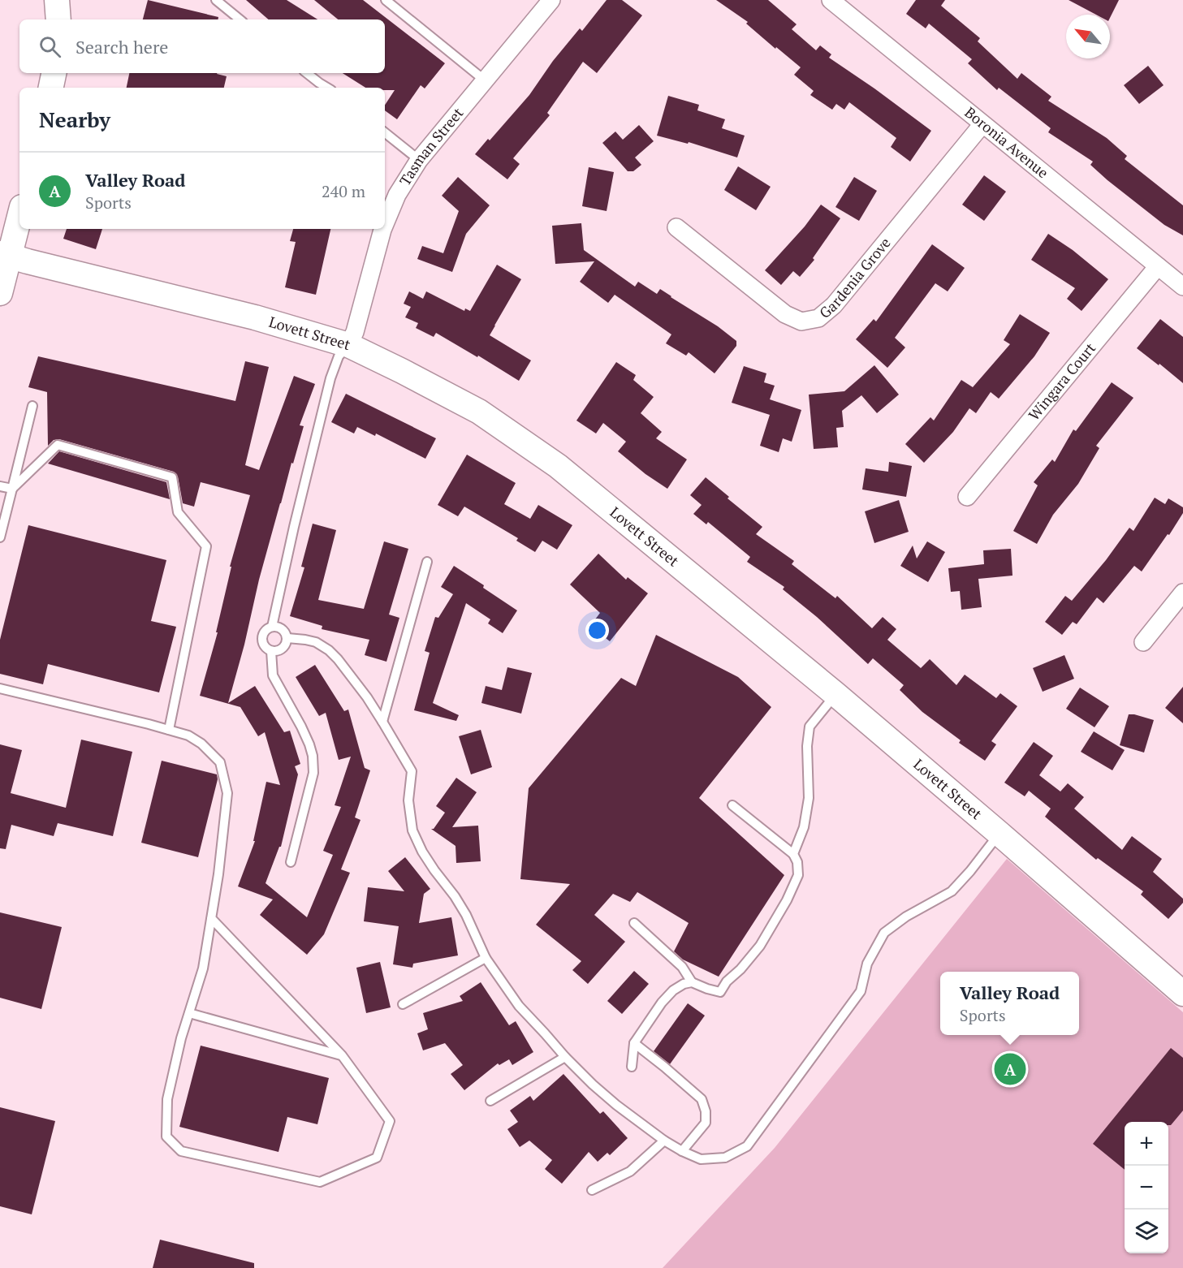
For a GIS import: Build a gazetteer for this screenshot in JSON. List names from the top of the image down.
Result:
{
  "streets": {
    "street": [
      "Boronia Avenue",
      "Tasman Street",
      "Gardenia Grove",
      "Lovett Street",
      "Wingara Court"
    ]
  },
  "crossings": [
    ["Boronia Avenue", "Gardenia Grove"],
    ["Boronia Avenue", "Wingara Court"],
    ["Tasman Street", "Lovett Street"]
  ],
  "north": "top left",
  "page": {
    "search": "Search here",
    "heading": "Nearby",
    "list": [
      {
        "mark": "A",
        "name": "Valley Road",
        "note": "Sports",
        "value": "240 m"
      }
    ],
    "popup": ["Valley Road", "Sports"],
    "pins": "A",
    "map_buttons": ["+", "−"]
  }
}
